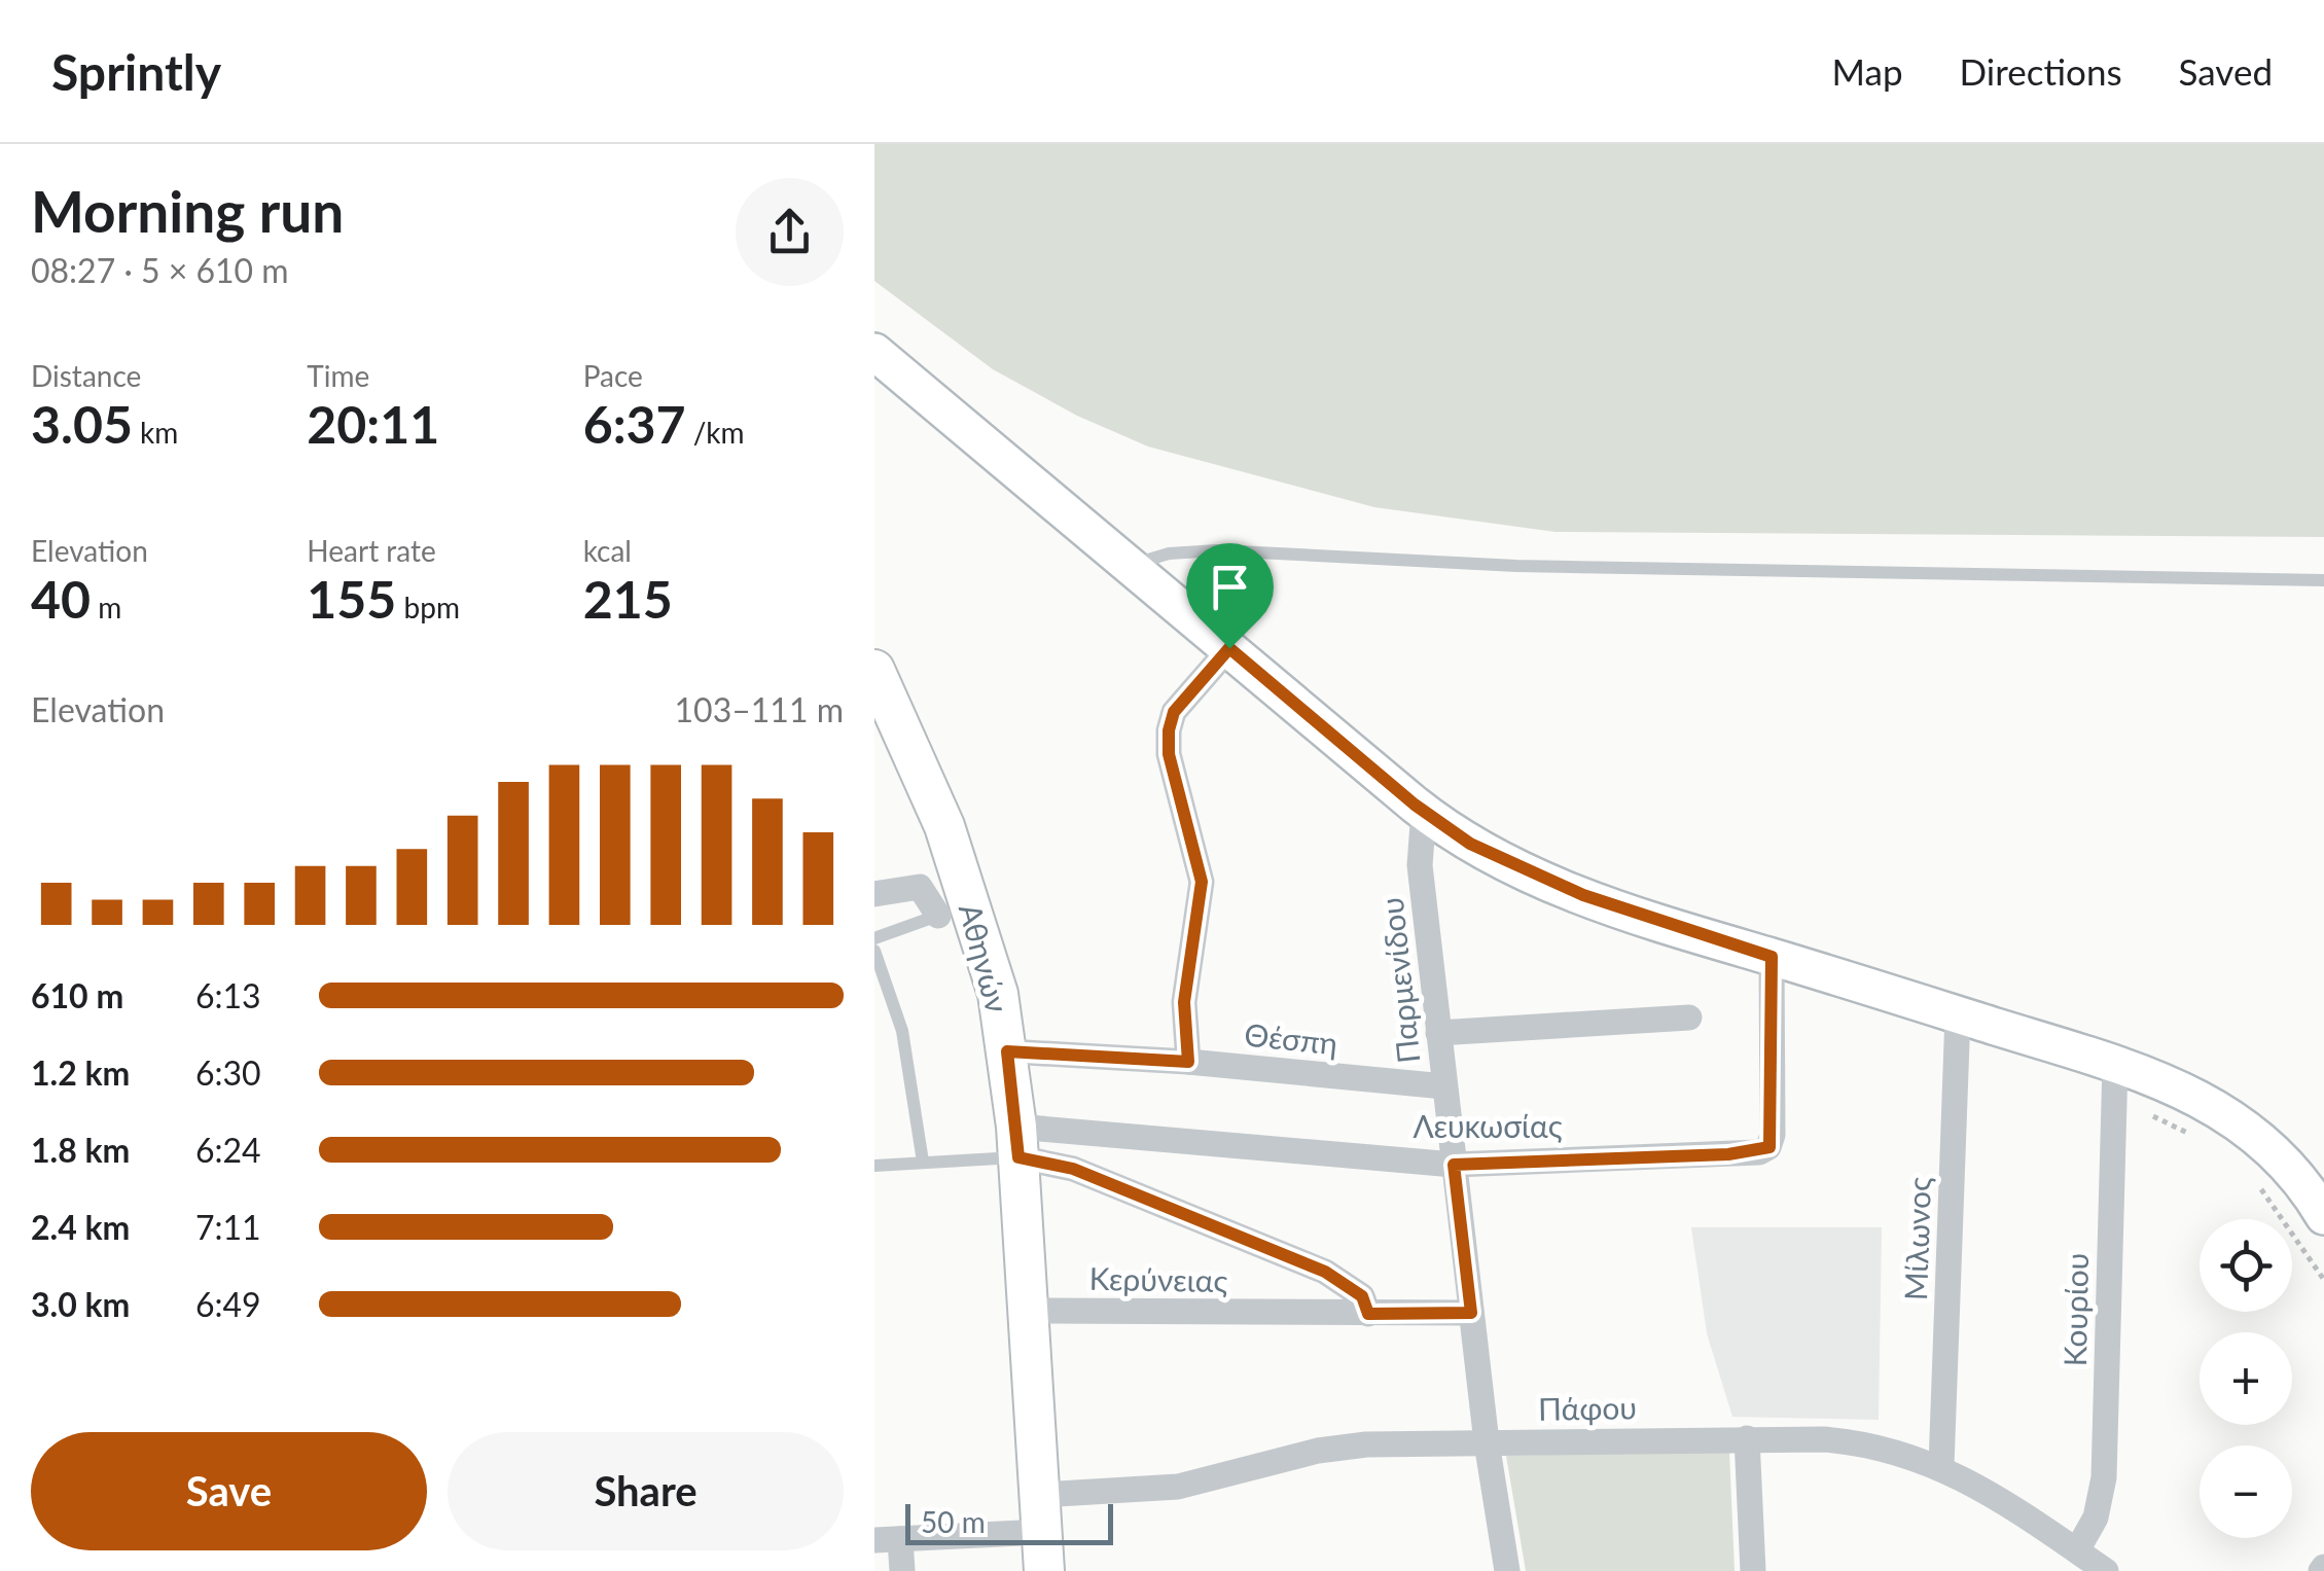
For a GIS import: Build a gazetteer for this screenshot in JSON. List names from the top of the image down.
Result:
{
  "streets": {
    "main road": ["Αθηνών"],
    "street": [
      "Παρμενίδου",
      "Θέσπη",
      "Λευκωσίας",
      "Μίλωνος",
      "Κερύνειας",
      "Κουρίου",
      "Πάφου"
    ]
  },
  "crossings": [
    ["Αθηνών", "Θέσπη"],
    ["Αθηνών", "Λευκωσίας"],
    ["Αθηνών", "Κερύνειας"],
    ["Αθηνών", "Πάφου"],
    ["Παρμενίδου", "Θέσπη"],
    ["Παρμενίδου", "Λευκωσίας"],
    ["Παρμενίδου", "Κερύνειας"],
    ["Παρμενίδου", "Πάφου"],
    ["Μίλωνος", "Πάφου"],
    ["Κουρίου", "Πάφου"]
  ],
  "scale_bar": "50 m",
  "page": {
    "header": "Sprintly",
    "nav": ["Map", "Directions", "Saved"],
    "heading": ["Morning run", "08:27 · 5 × 610 m"],
    "stats": [
      ["Distance", "3.05 km"],
      ["Time", "20:11"],
      ["Pace", "6:37 /km"],
      ["Elevation", "40 m"],
      ["Heart rate", "155 bpm"],
      ["kcal", "215"]
    ],
    "chart": ["Elevation", "103–111 m"],
    "list": [
      {
        "name": "610 m",
        "note": "6:13"
      },
      {
        "name": "1.2 km",
        "note": "6:30"
      },
      {
        "name": "1.8 km",
        "note": "6:24"
      },
      {
        "name": "2.4 km",
        "note": "7:11"
      },
      {
        "name": "3.0 km",
        "note": "6:49"
      }
    ],
    "map_buttons": ["+", "−"],
    "buttons": ["Save", "Share"],
    "scale": "50 m"
  }
}
